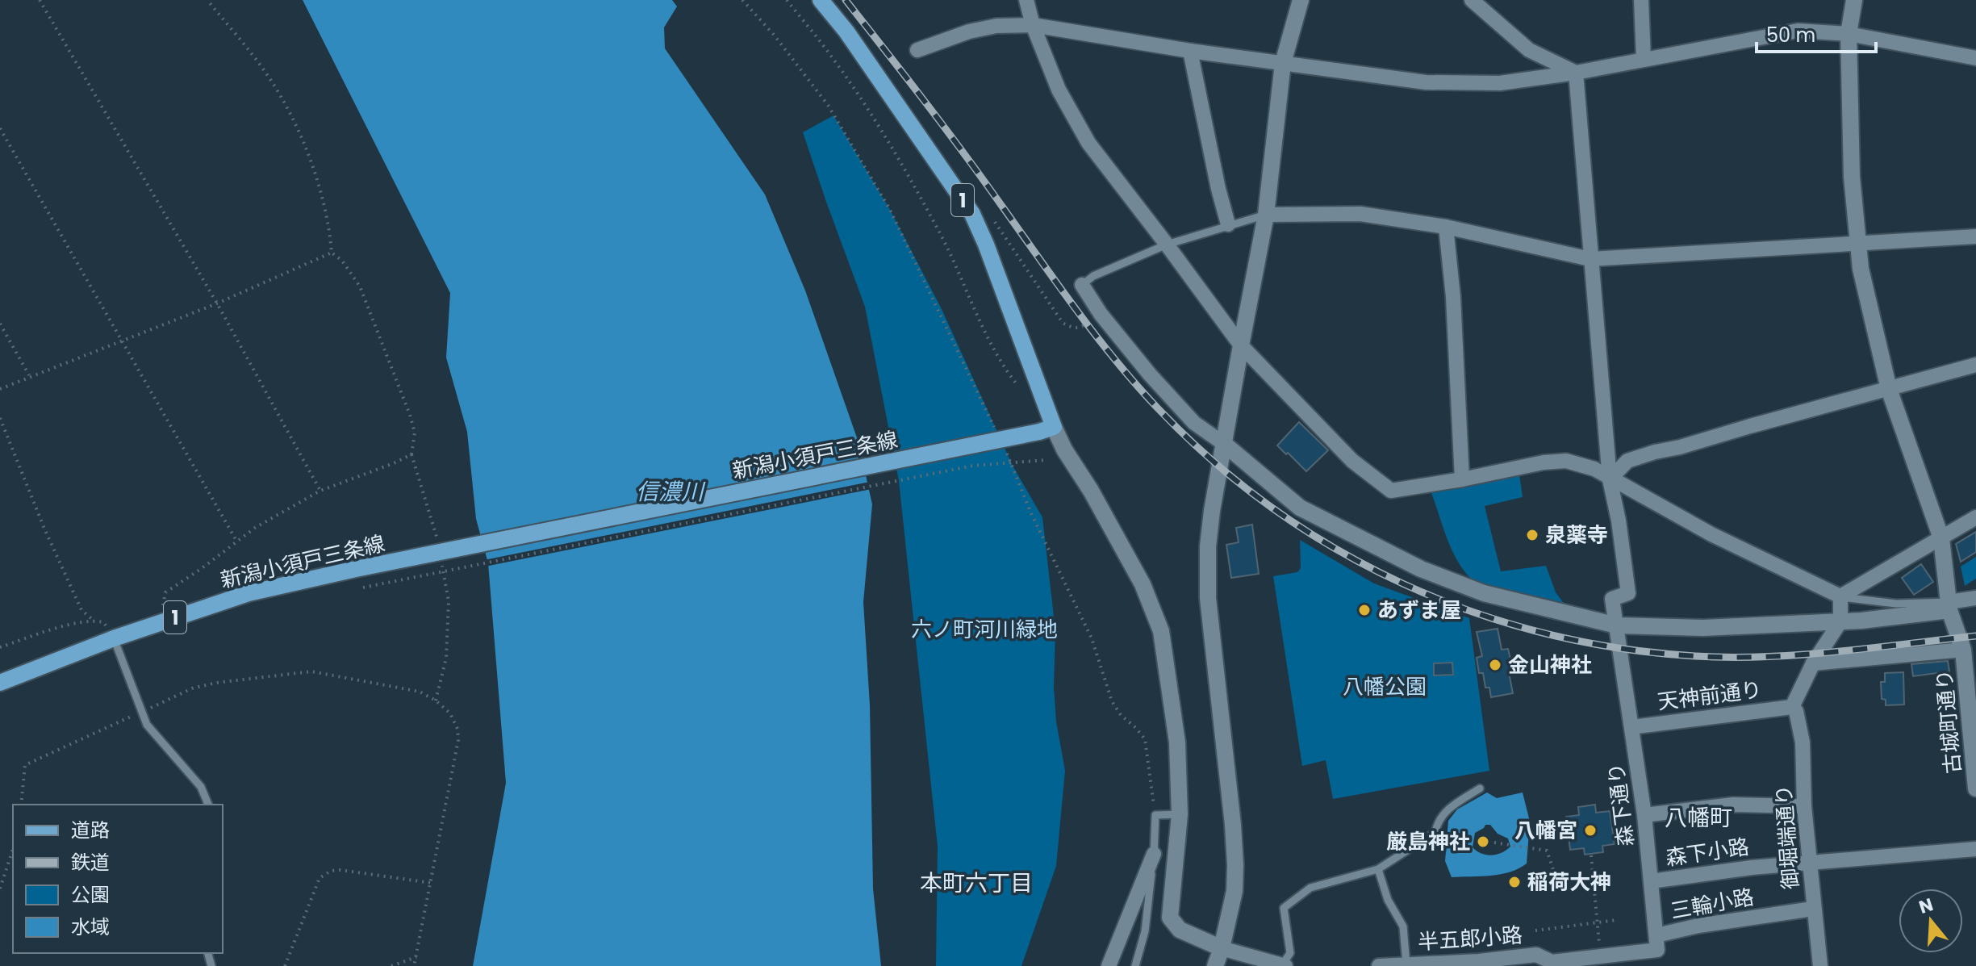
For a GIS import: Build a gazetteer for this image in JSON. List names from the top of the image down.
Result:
{
  "streets": {
    "main road": ["1", "新潟小須戸三条線"],
    "street": [
      "天神前通り",
      "古城町通り",
      "森下通り",
      "御堀端通り",
      "森下小路",
      "三輪小路",
      "半五郎小路"
    ]
  },
  "crossings": [
    ["1", "新潟小須戸三条線"],
    ["天神前通り", "森下通り"],
    ["天神前通り", "御堀端通り"],
    ["森下通り", "森下小路"],
    ["森下通り", "三輪小路"],
    ["御堀端通り", "森下小路"],
    ["御堀端通り", "三輪小路"]
  ],
  "districts": ["八幡町", "本町六丁目"],
  "water": ["信濃川"],
  "parks": ["六ノ町河川緑地", "八幡公園"],
  "places": [
    "泉薬寺",
    "あずま屋",
    "金山神社",
    "八幡宮",
    "厳島神社",
    "稲荷大神"
  ],
  "legend": [
    "道路",
    "鉄道",
    "公園",
    "水域"
  ],
  "scale_bar": "50 m",
  "north": "top"
}
